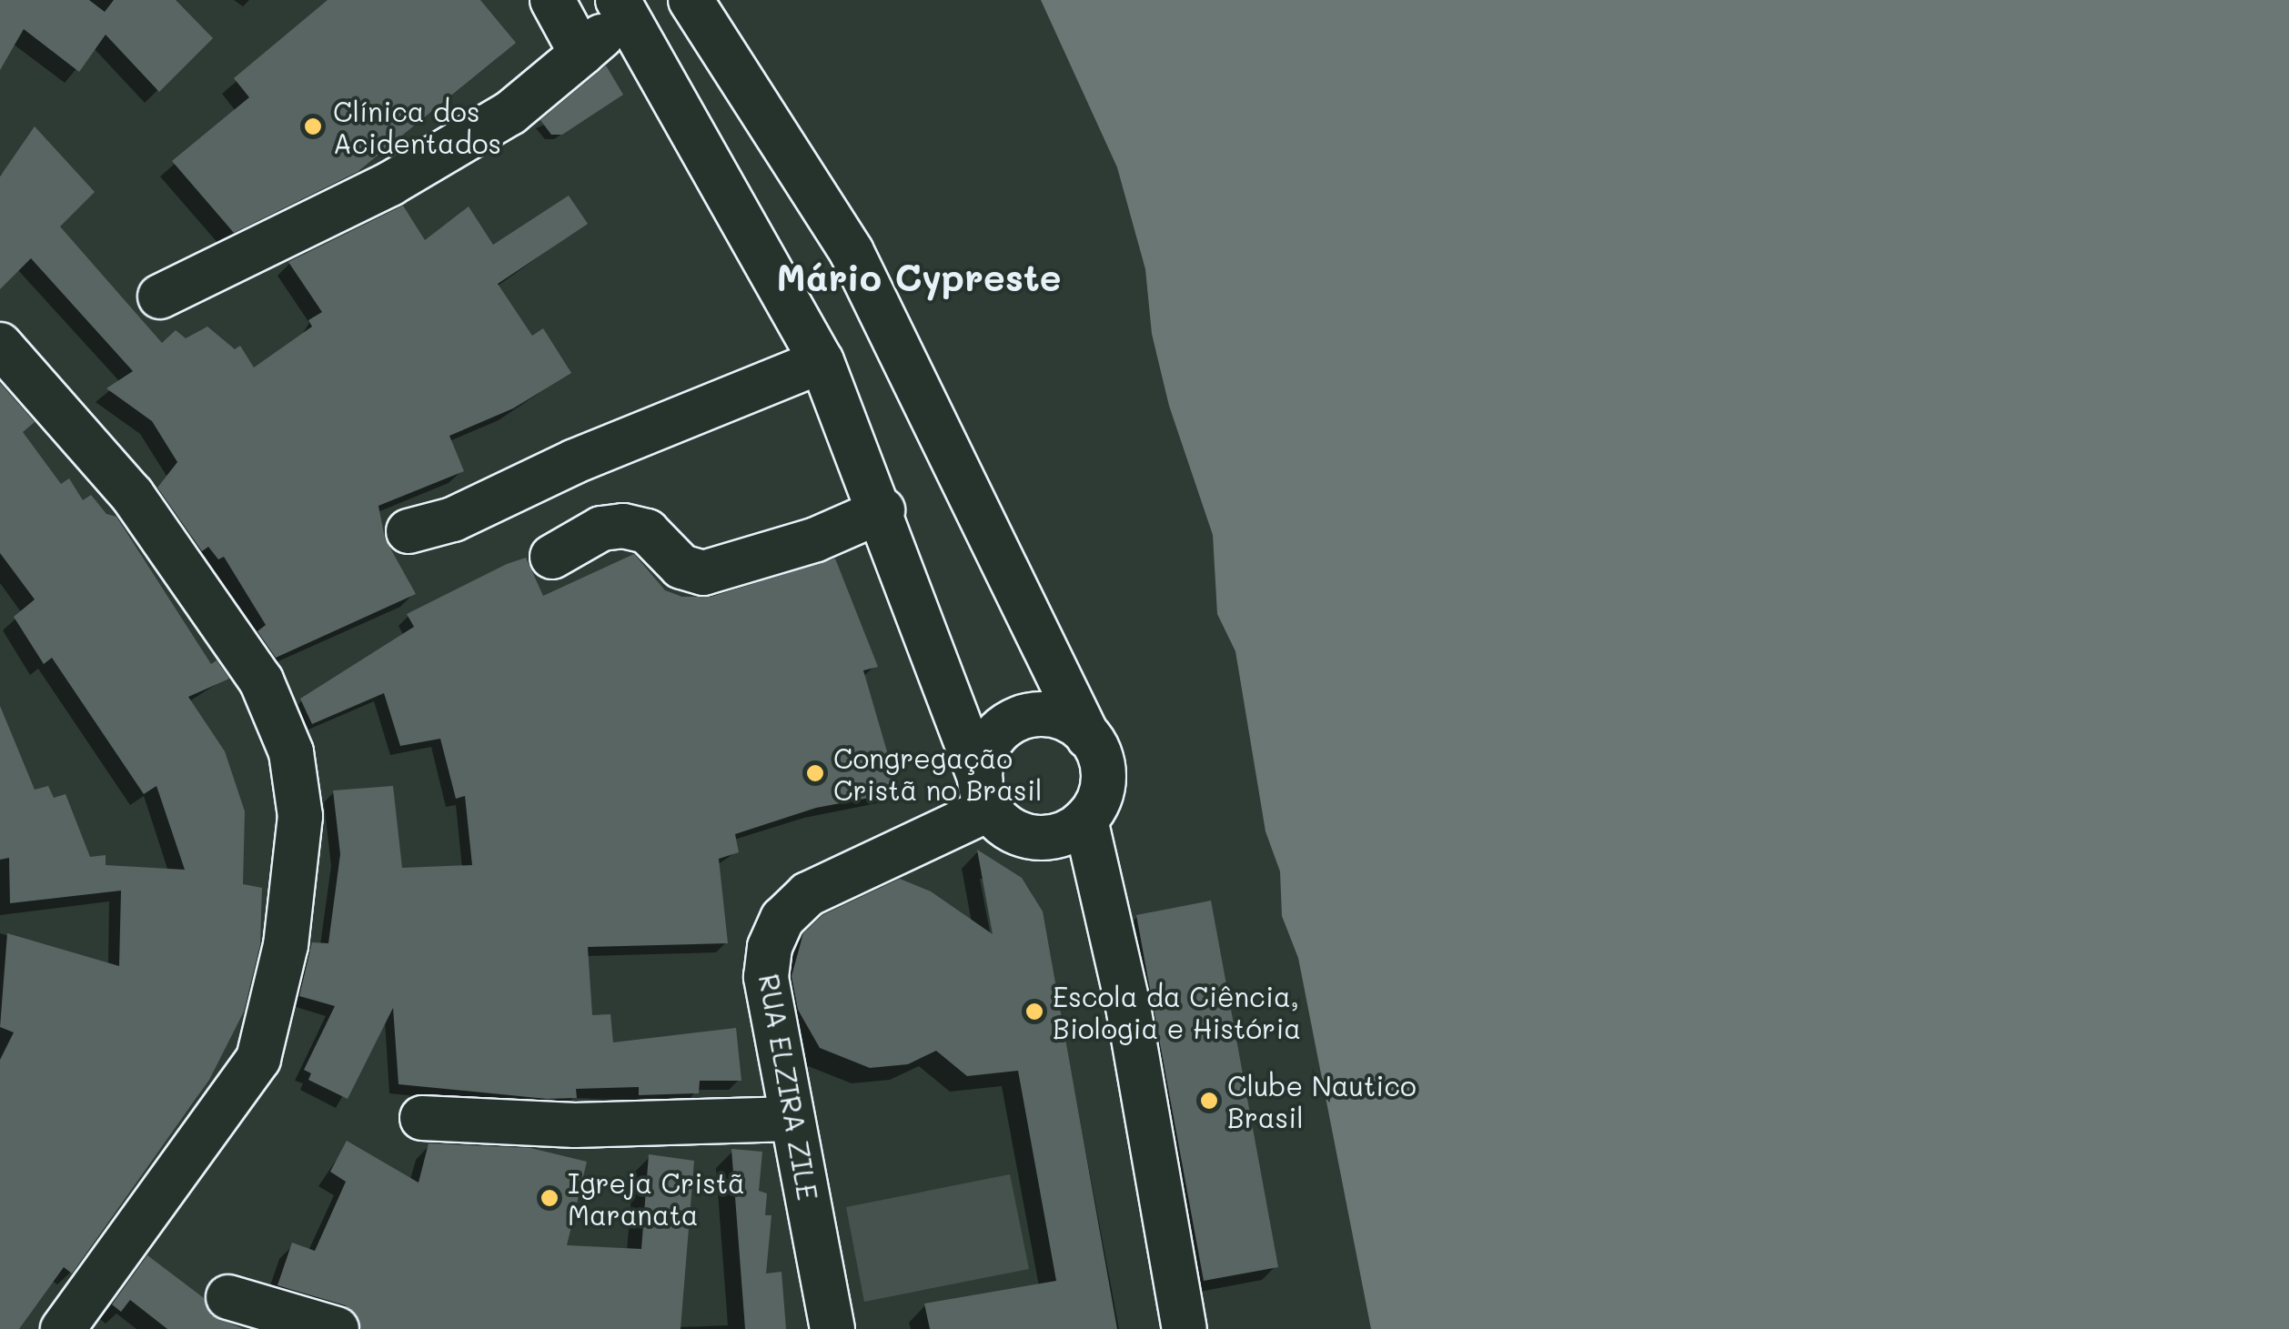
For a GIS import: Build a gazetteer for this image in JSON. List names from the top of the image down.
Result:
{
  "streets": {
    "street": ["RUA ELZIRA ZILE"]
  },
  "districts": ["Mário Cypreste"],
  "places": [
    "Clínica dos Acidentados",
    "Congregação Cristã no Brasil",
    "Escola da Ciência, Biologia e História",
    "Clube Nautico Brasil",
    "Igreja Cristã Maranata"
  ]
}
